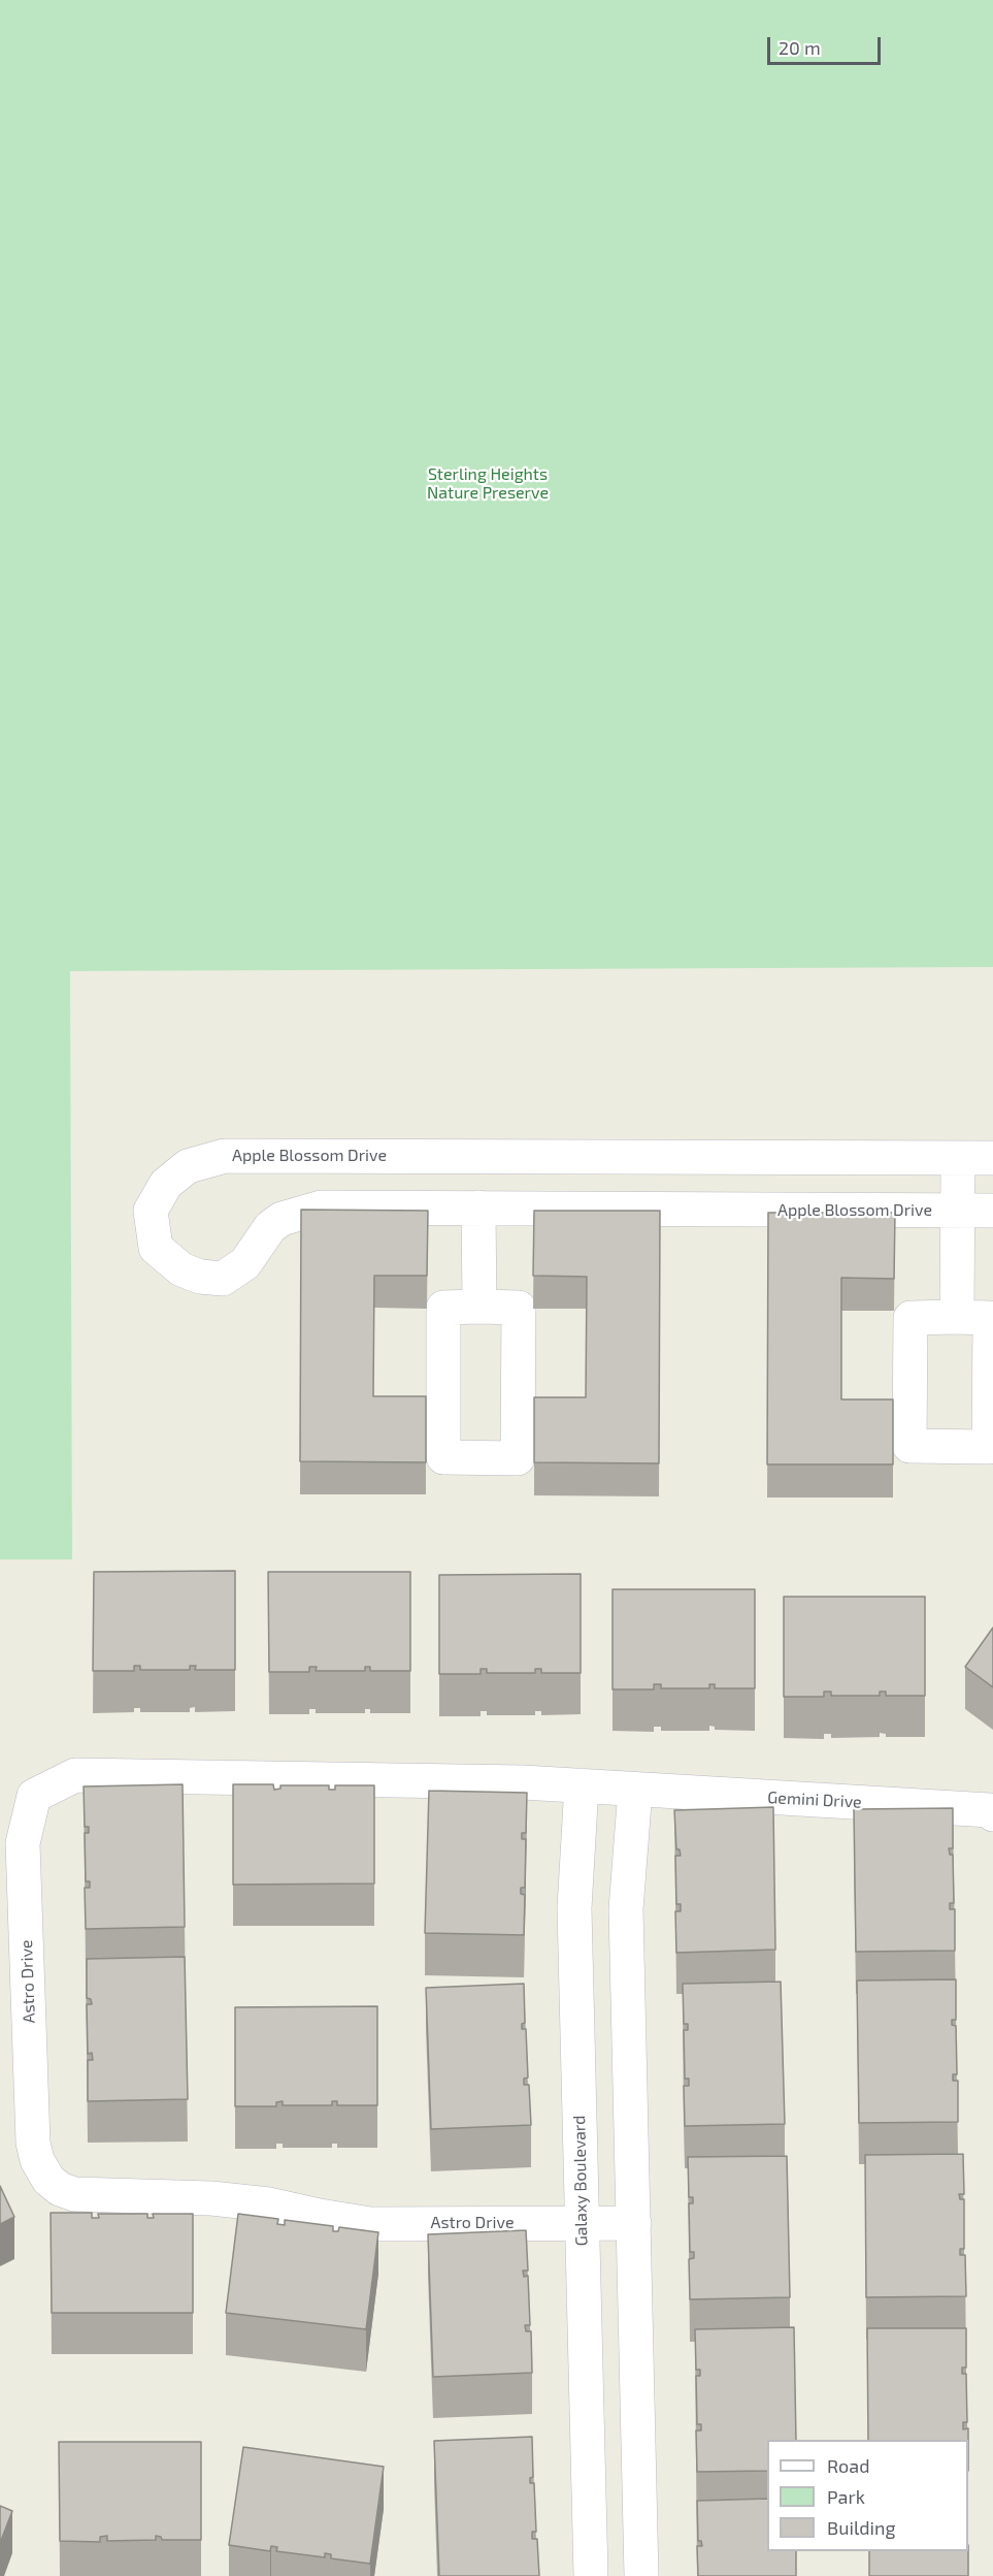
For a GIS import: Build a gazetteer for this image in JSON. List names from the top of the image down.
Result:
{
  "streets": {
    "street": [
      "Apple Blossom Drive",
      "Gemini Drive",
      "Astro Drive",
      "Galaxy Boulevard"
    ]
  },
  "crossings": [
    ["Gemini Drive", "Astro Drive"],
    ["Astro Drive", "Galaxy Boulevard"]
  ],
  "parks": ["Sterling Heights Nature Preserve"],
  "legend": ["Road", "Park", "Building"],
  "scale_bar": "20 m"
}
